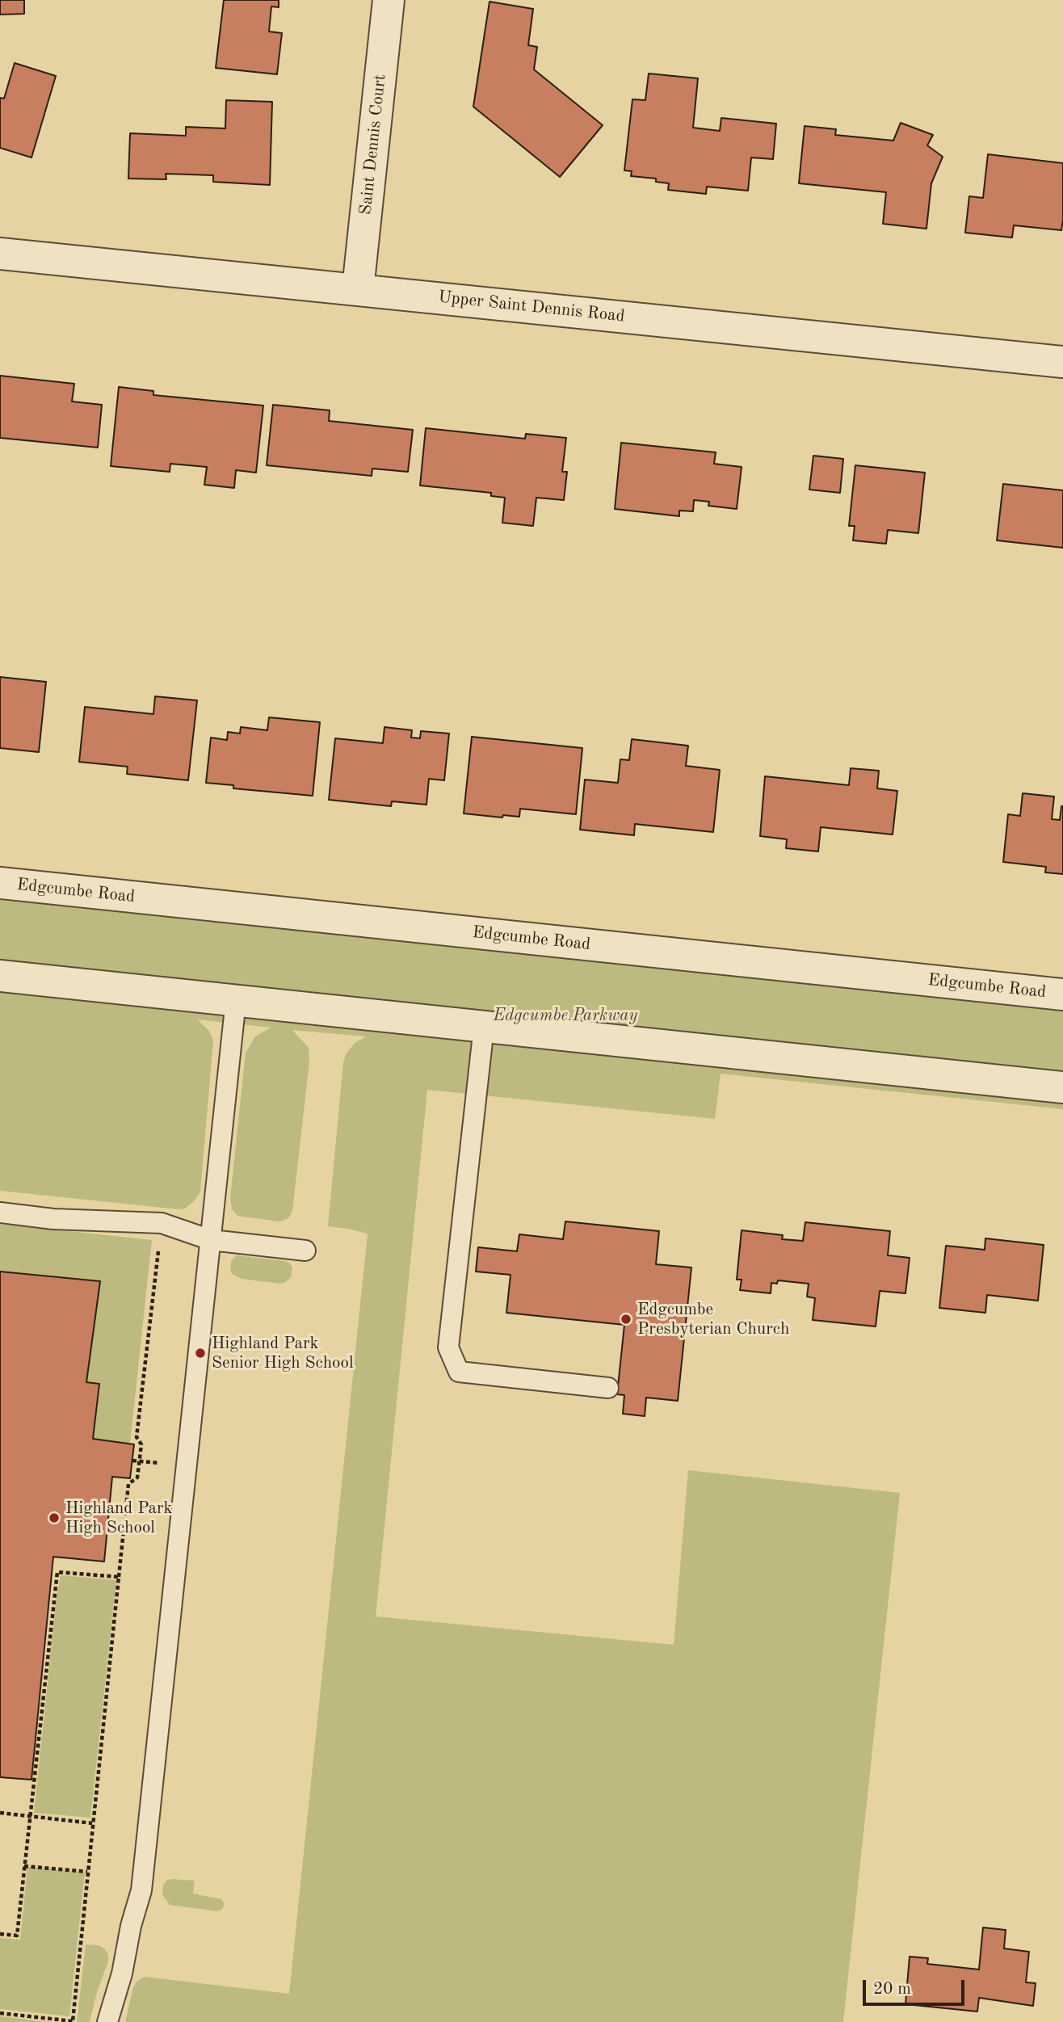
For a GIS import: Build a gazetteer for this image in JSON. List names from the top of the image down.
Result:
{
  "streets": {
    "street": ["Saint Dennis Court", "Upper Saint Dennis Road", "Edgcumbe Road"]
  },
  "crossings": [
    ["Saint Dennis Court", "Upper Saint Dennis Road"]
  ],
  "parks": ["Edgcumbe Parkway"],
  "places": ["Edgcumbe Presbyterian Church", "Highland Park Senior High School", "Highland Park High School"],
  "scale_bar": "20 m"
}
